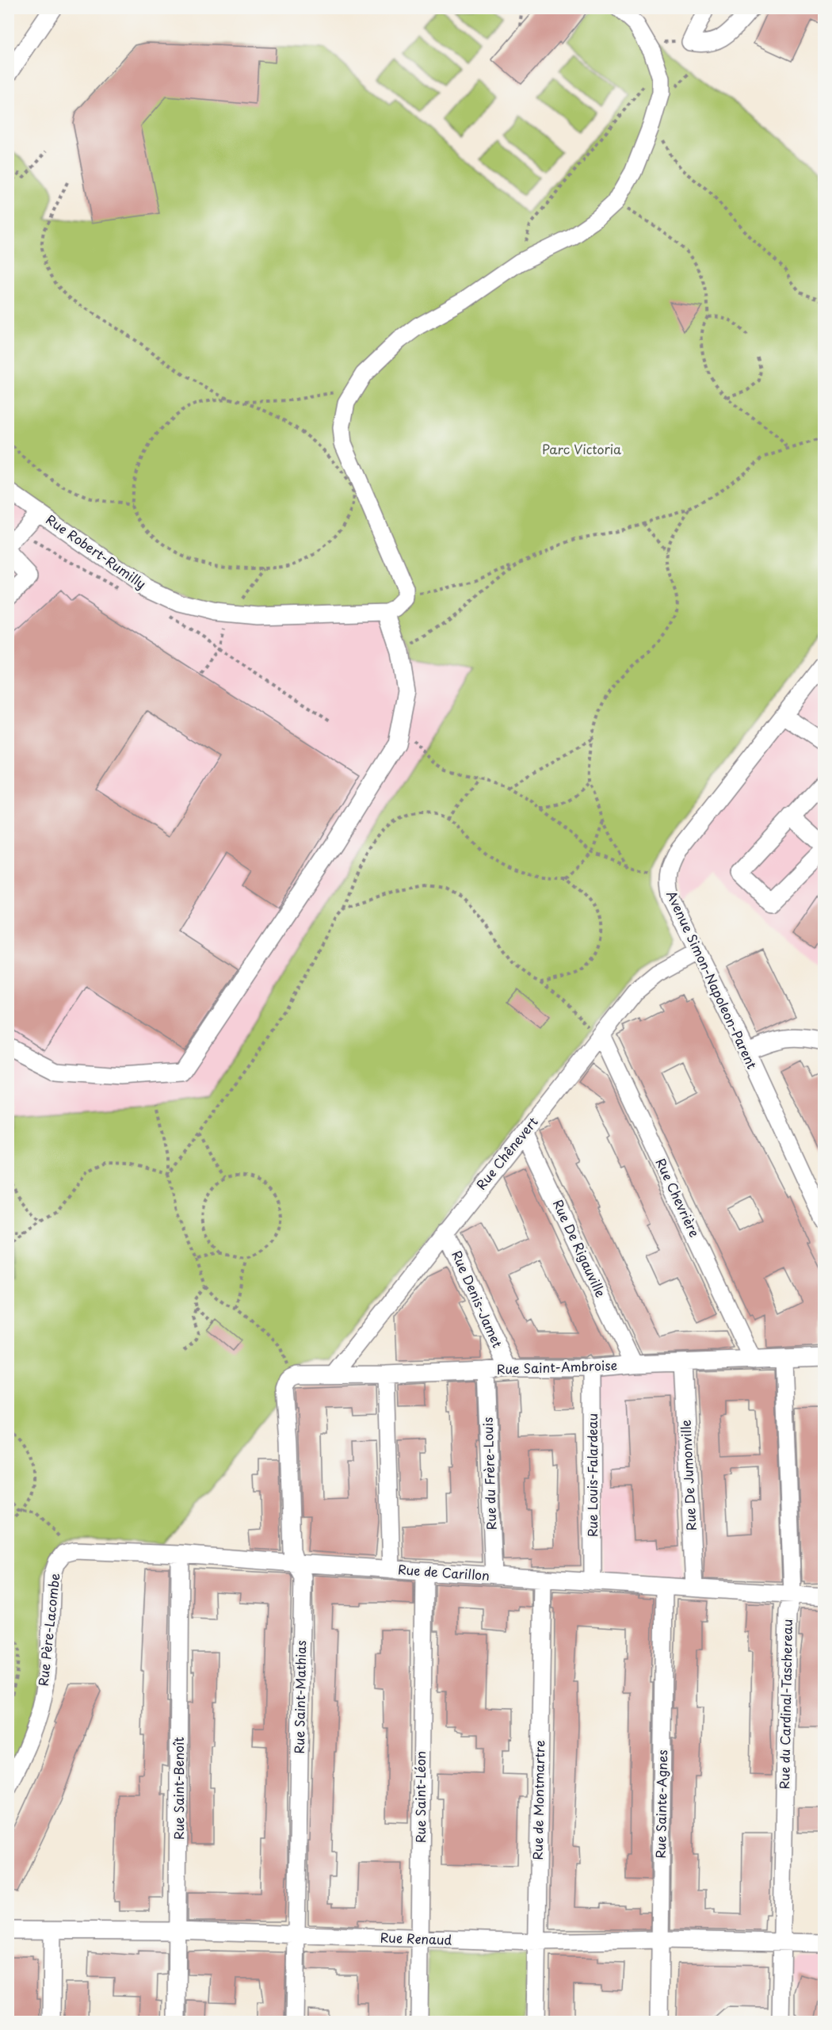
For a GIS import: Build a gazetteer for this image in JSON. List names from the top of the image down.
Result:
{
  "streets": {
    "street": [
      "Rue Robert-Rumilly",
      "Avenue Simon-Napoleon-Parent",
      "Rue Chênevert",
      "Rue Chevrière",
      "Rue De Rigauville",
      "Rue Denis-Jamet",
      "Rue Saint-Ambroise",
      "Rue du Frère-Louis",
      "Rue Louis-Falardeau",
      "Rue De Jumonville",
      "Rue de Carillon",
      "Rue Père-Lacombe",
      "Rue Saint-Mathias",
      "Rue du Cardinal-Taschereau",
      "Rue Saint-Benoît",
      "Rue Saint-Léon",
      "Rue de Montmartre",
      "Rue Sainte-Agnes",
      "Rue Renaud"
    ]
  },
  "crossings": [
    ["Avenue Simon-Napoleon-Parent", "Rue Chênevert"],
    ["Rue Chênevert", "Rue Chevrière"],
    ["Rue Chênevert", "Rue De Rigauville"],
    ["Rue Chênevert", "Rue Denis-Jamet"],
    ["Rue Chênevert", "Rue Saint-Ambroise"],
    ["Rue Chevrière", "Rue Saint-Ambroise"],
    ["Rue De Rigauville", "Rue Saint-Ambroise"],
    ["Rue Denis-Jamet", "Rue Saint-Ambroise"],
    ["Rue Saint-Ambroise", "Rue du Frère-Louis"],
    ["Rue Saint-Ambroise", "Rue Louis-Falardeau"],
    ["Rue Saint-Ambroise", "Rue De Jumonville"],
    ["Rue Saint-Ambroise", "Rue Saint-Mathias"],
    ["Rue Saint-Ambroise", "Rue du Cardinal-Taschereau"],
    ["Rue du Frère-Louis", "Rue de Carillon"],
    ["Rue Louis-Falardeau", "Rue de Carillon"],
    ["Rue De Jumonville", "Rue de Carillon"],
    ["Rue de Carillon", "Rue Père-Lacombe"],
    ["Rue de Carillon", "Rue Saint-Mathias"],
    ["Rue de Carillon", "Rue du Cardinal-Taschereau"],
    ["Rue de Carillon", "Rue Saint-Benoît"],
    ["Rue de Carillon", "Rue Saint-Léon"],
    ["Rue de Carillon", "Rue de Montmartre"],
    ["Rue de Carillon", "Rue Sainte-Agnes"],
    ["Rue Saint-Mathias", "Rue Renaud"],
    ["Rue du Cardinal-Taschereau", "Rue Renaud"],
    ["Rue Saint-Benoît", "Rue Renaud"],
    ["Rue Saint-Léon", "Rue Renaud"],
    ["Rue de Montmartre", "Rue Renaud"],
    ["Rue Sainte-Agnes", "Rue Renaud"]
  ],
  "parks": ["Parc Victoria"]
}
